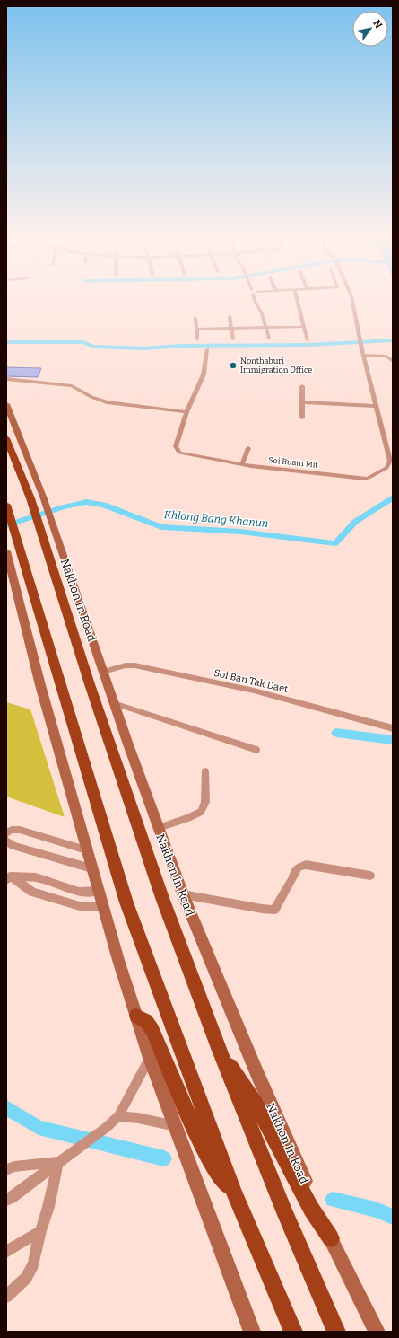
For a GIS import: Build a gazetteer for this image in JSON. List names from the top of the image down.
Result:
{
  "streets": {
    "main road": ["Nakhon In Road"],
    "street": ["Soi Ruam Mit", "Soi Ban Tak Daet"]
  },
  "crossings": [
    ["Nakhon In Road", "Soi Ban Tak Daet"]
  ],
  "water": ["Khlong Bang Khanun"],
  "places": ["Nonthaburi Immigration Office"],
  "north": "top right"
}
